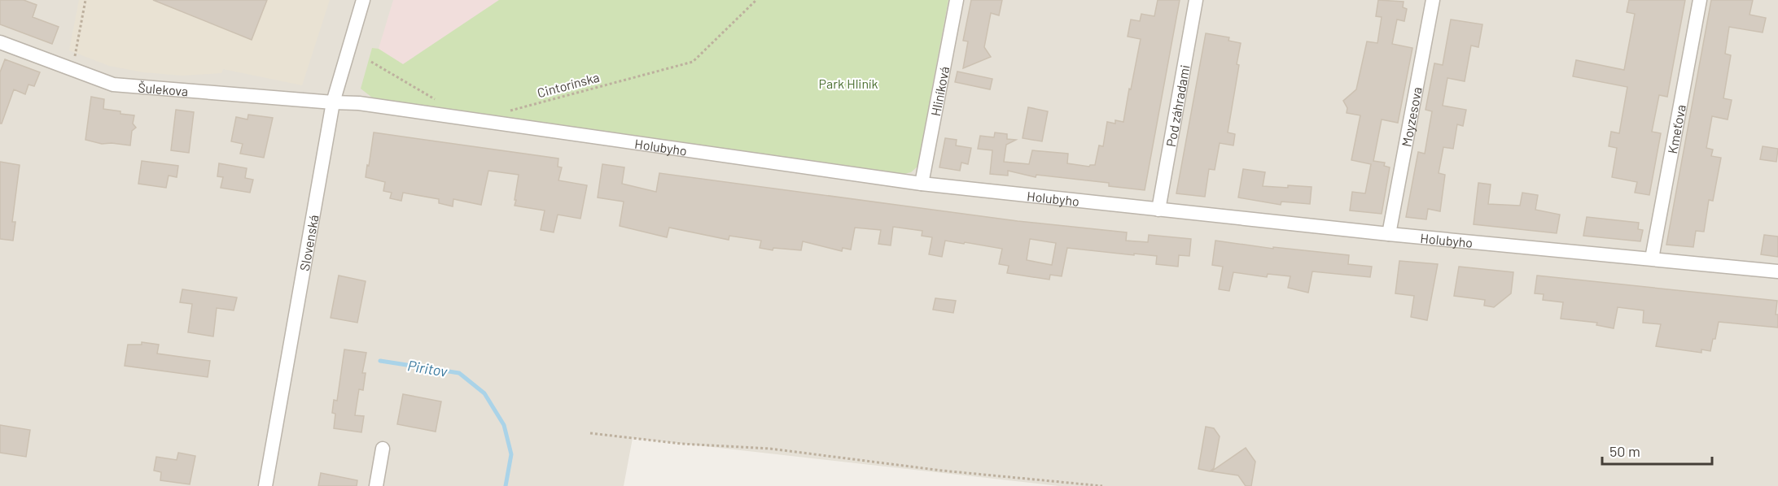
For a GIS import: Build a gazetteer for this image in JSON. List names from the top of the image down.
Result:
{
  "streets": {
    "street": [
      "Šulekova",
      "Hliníková",
      "Pod záhradami",
      "Moyzesova",
      "Kmeťova",
      "Holubyho",
      "Slovenská"
    ],
    "path": ["Cintorínska"]
  },
  "crossings": [
    ["Šulekova", "Holubyho"],
    ["Šulekova", "Slovenská"],
    ["Hliníková", "Holubyho"],
    ["Pod záhradami", "Holubyho"],
    ["Moyzesova", "Holubyho"],
    ["Kmeťova", "Holubyho"],
    ["Holubyho", "Slovenská"]
  ],
  "water": ["Piritov"],
  "parks": ["Park Hliník"],
  "scale_bar": "50 m"
}
